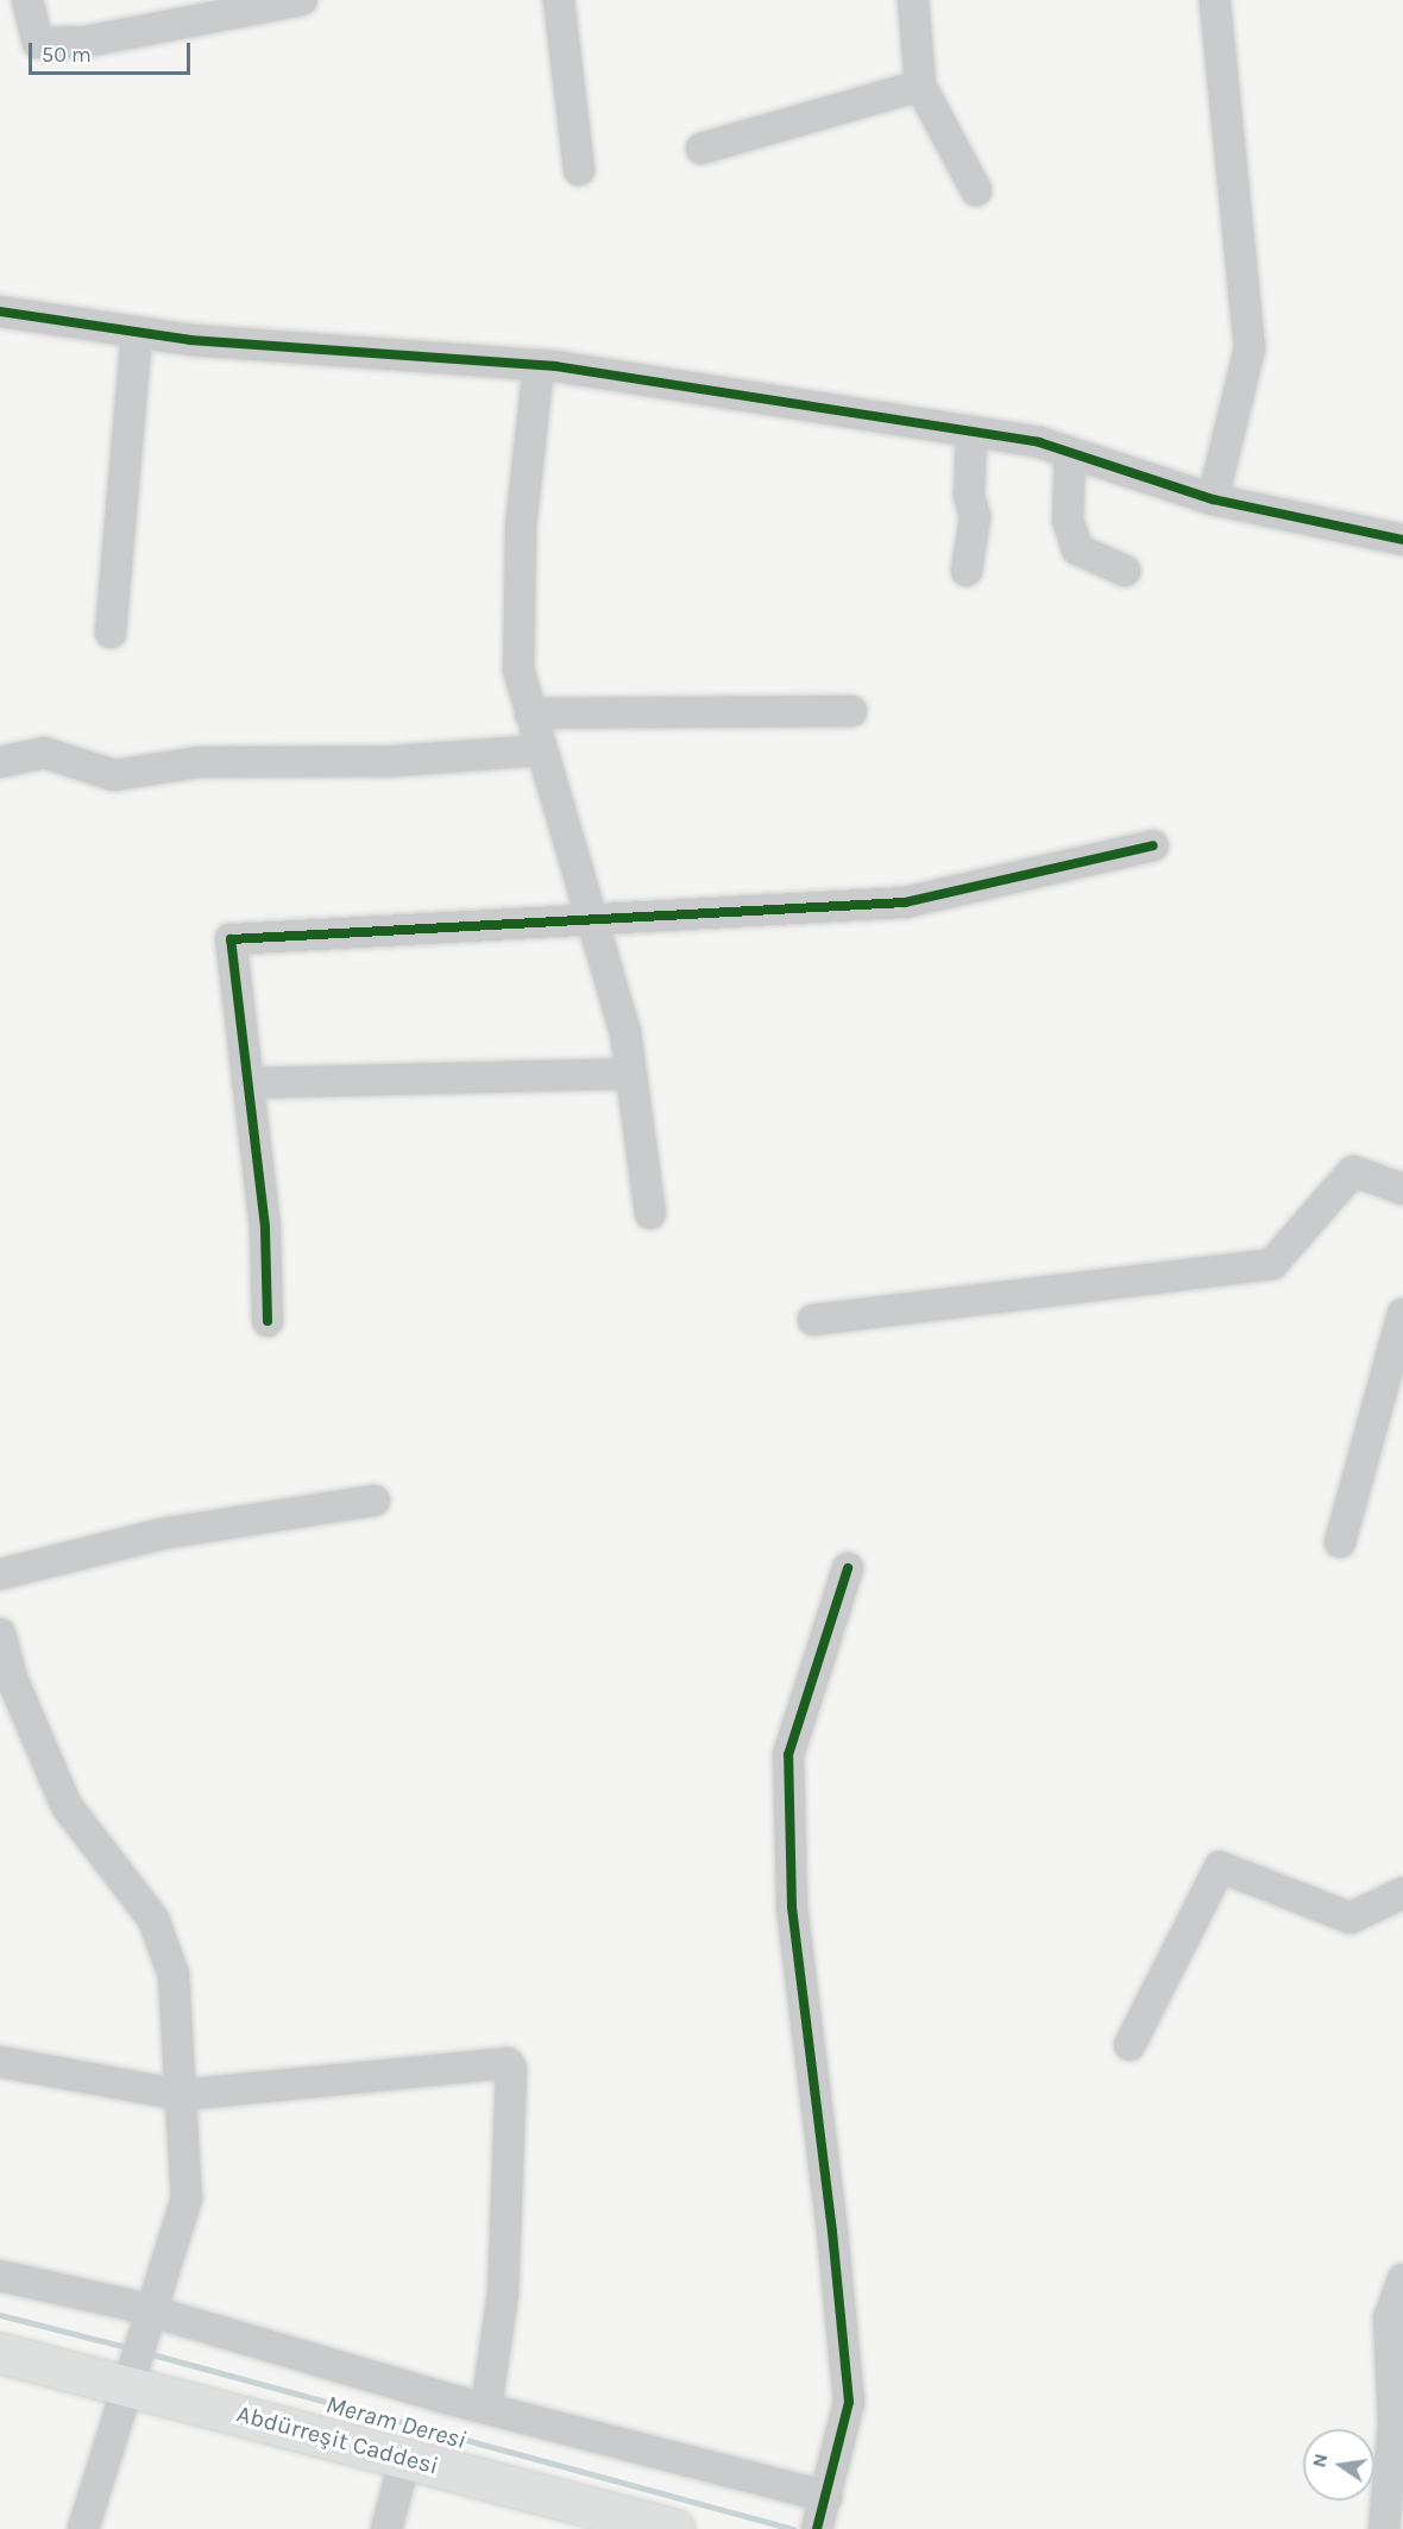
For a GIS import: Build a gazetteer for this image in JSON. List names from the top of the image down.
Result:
{
  "streets": {
    "main road": ["Abdürreşit Caddesi"]
  },
  "water": ["Meram Deresi"],
  "scale_bar": "50 m",
  "north": "left"
}
